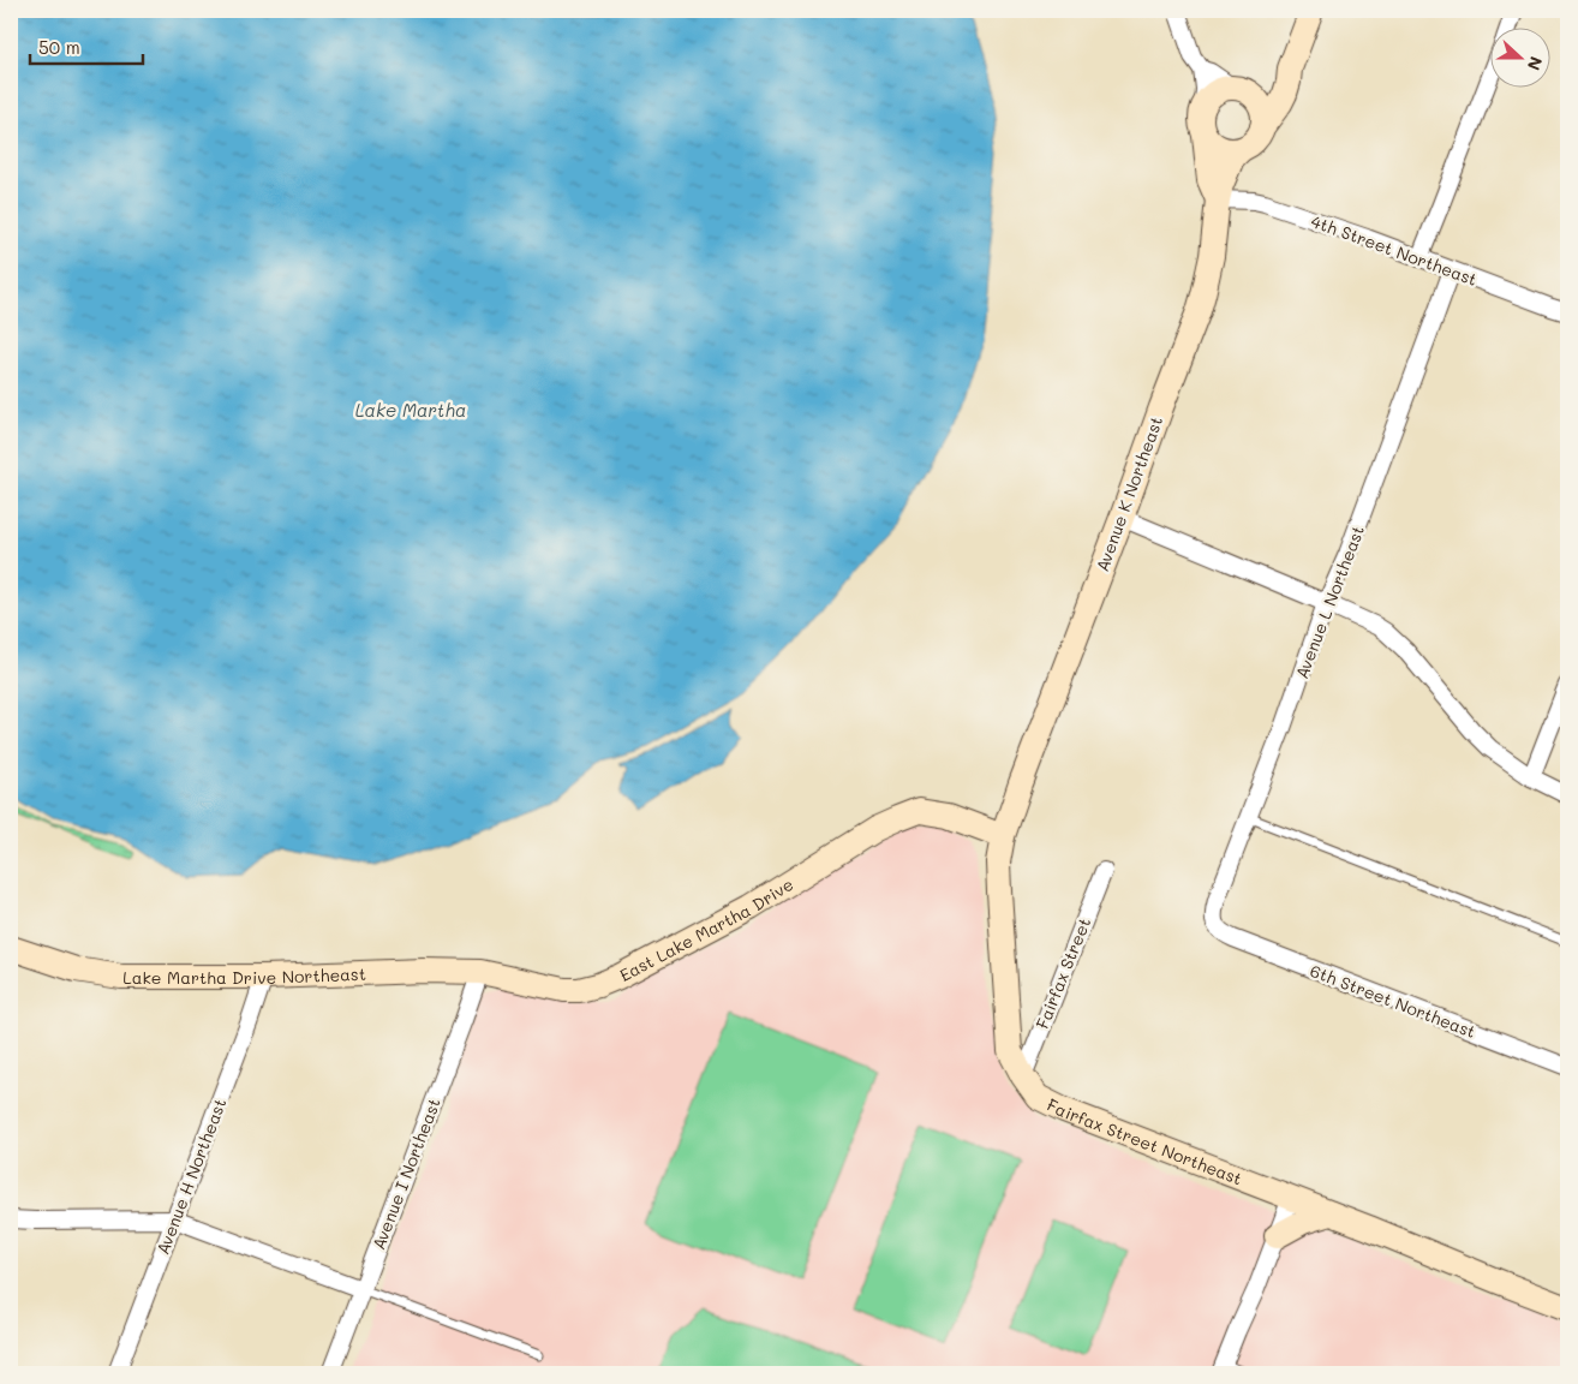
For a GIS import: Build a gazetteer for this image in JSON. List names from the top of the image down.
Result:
{
  "streets": {
    "street": [
      "4th Street Northeast",
      "Avenue K Northeast",
      "Avenue L Northeast",
      "East Lake Martha Drive",
      "Fairfax Street",
      "Lake Martha Drive Northeast",
      "6th Street Northeast",
      "Fairfax Street Northeast",
      "Avenue I Northeast",
      "Avenue H Northeast"
    ]
  },
  "crossings": [
    ["4th Street Northeast", "Avenue K Northeast"],
    ["4th Street Northeast", "Avenue L Northeast"],
    ["Avenue K Northeast", "Fairfax Street Northeast"],
    ["Avenue L Northeast", "6th Street Northeast"],
    ["East Lake Martha Drive", "Lake Martha Drive Northeast"],
    ["East Lake Martha Drive", "Fairfax Street Northeast"],
    ["East Lake Martha Drive", "Avenue I Northeast"],
    ["Fairfax Street", "Fairfax Street Northeast"],
    ["Lake Martha Drive Northeast", "Avenue I Northeast"],
    ["Lake Martha Drive Northeast", "Avenue H Northeast"]
  ],
  "water": ["Lake Martha"],
  "scale_bar": "50 m",
  "north": "right"
}
